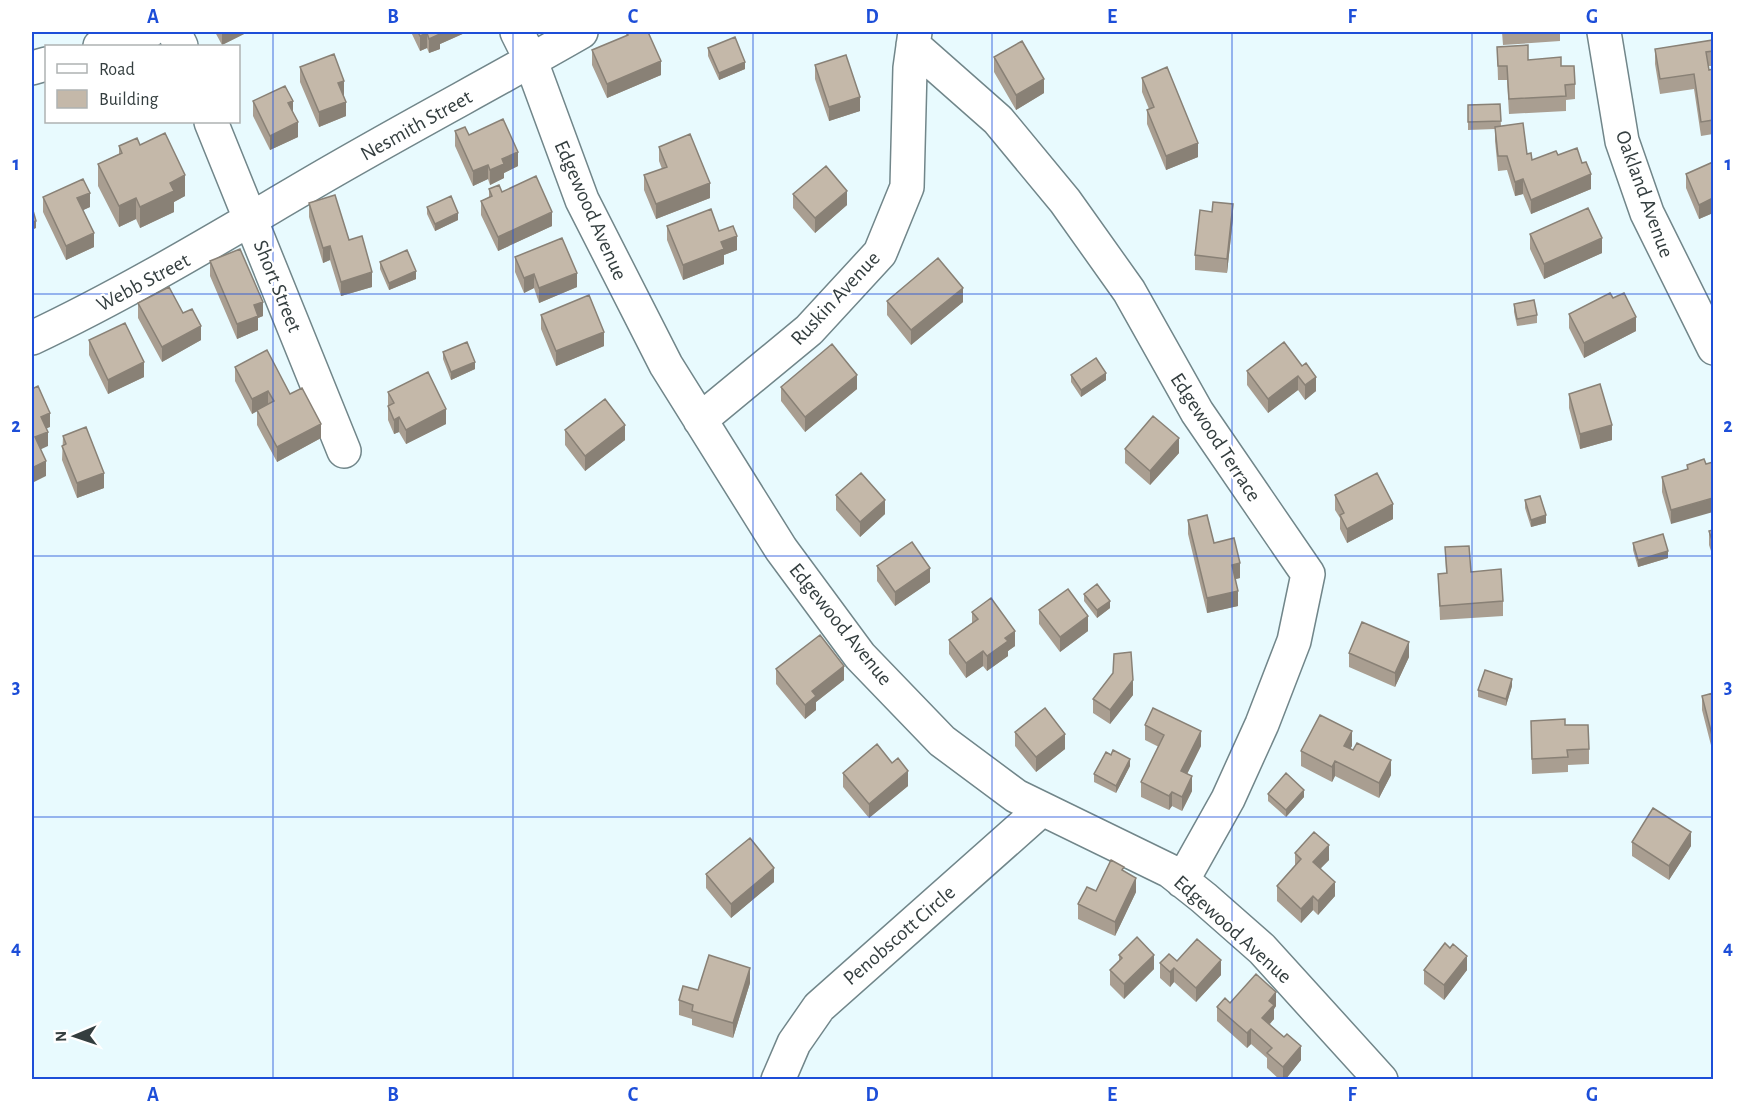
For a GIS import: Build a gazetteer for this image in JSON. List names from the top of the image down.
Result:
{
  "streets": {
    "street": [
      "Nesmith Street",
      "Oakland Avenue",
      "Edgewood Avenue",
      "Webb Street",
      "Short Street",
      "Ruskin Avenue",
      "Edgewood Terrace",
      "Penobscott Circle"
    ]
  },
  "crossings": [
    ["Nesmith Street", "Edgewood Avenue"],
    ["Nesmith Street", "Webb Street"],
    ["Nesmith Street", "Short Street"],
    ["Edgewood Avenue", "Ruskin Avenue"],
    ["Edgewood Avenue", "Edgewood Terrace"],
    ["Edgewood Avenue", "Penobscott Circle"],
    ["Webb Street", "Short Street"],
    ["Ruskin Avenue", "Edgewood Terrace"]
  ],
  "legend": ["Road", "Building"],
  "north": "left",
  "grid": {
    "columns": [
      "A",
      "B",
      "C",
      "D",
      "E",
      "F",
      "G"
    ],
    "rows": [
      "1",
      "2",
      "3",
      "4"
    ]
  }
}
